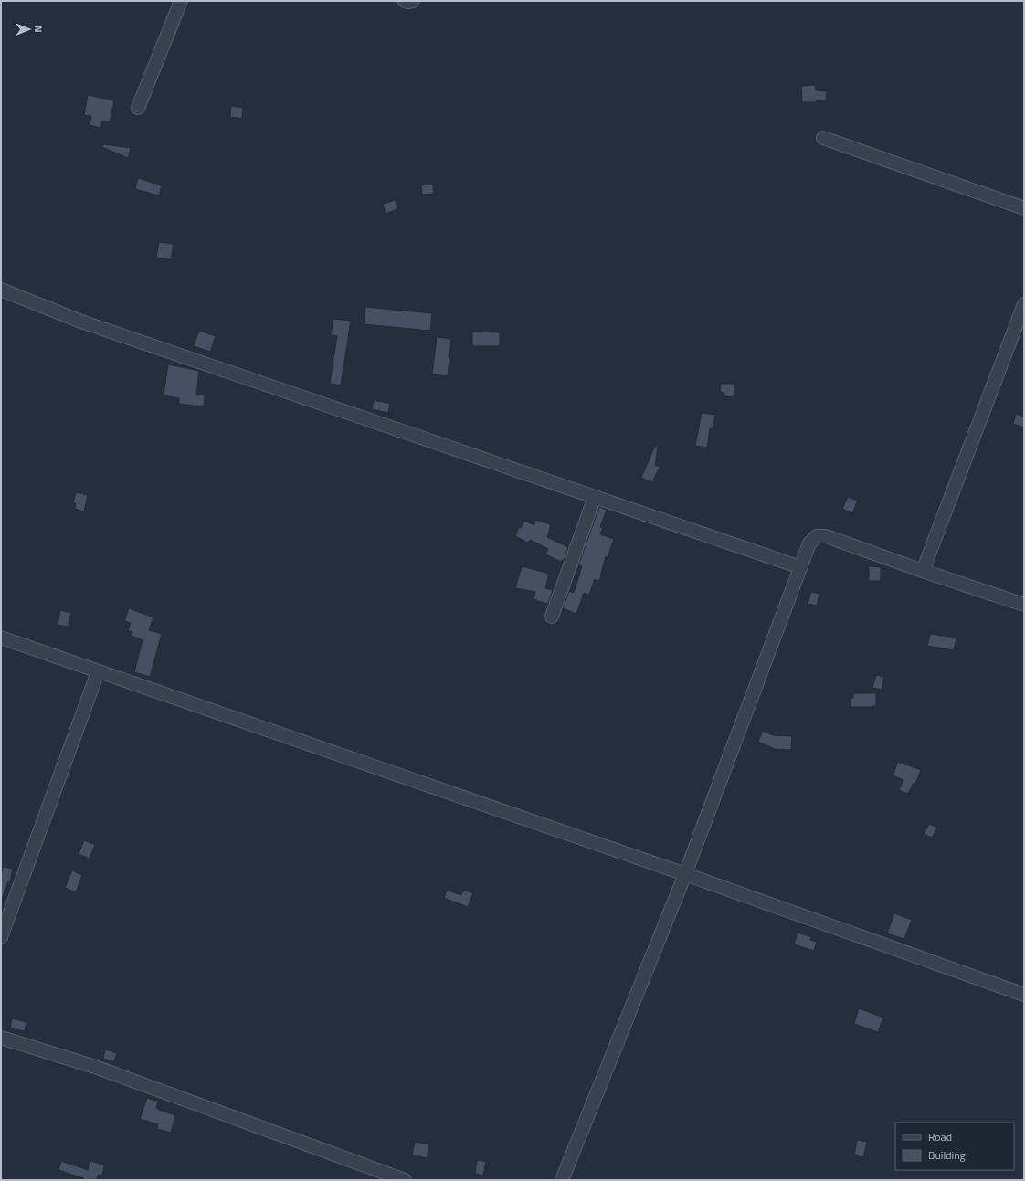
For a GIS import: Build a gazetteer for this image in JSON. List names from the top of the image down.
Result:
{
  "legend": ["Road", "Building"],
  "north": "right"
}
